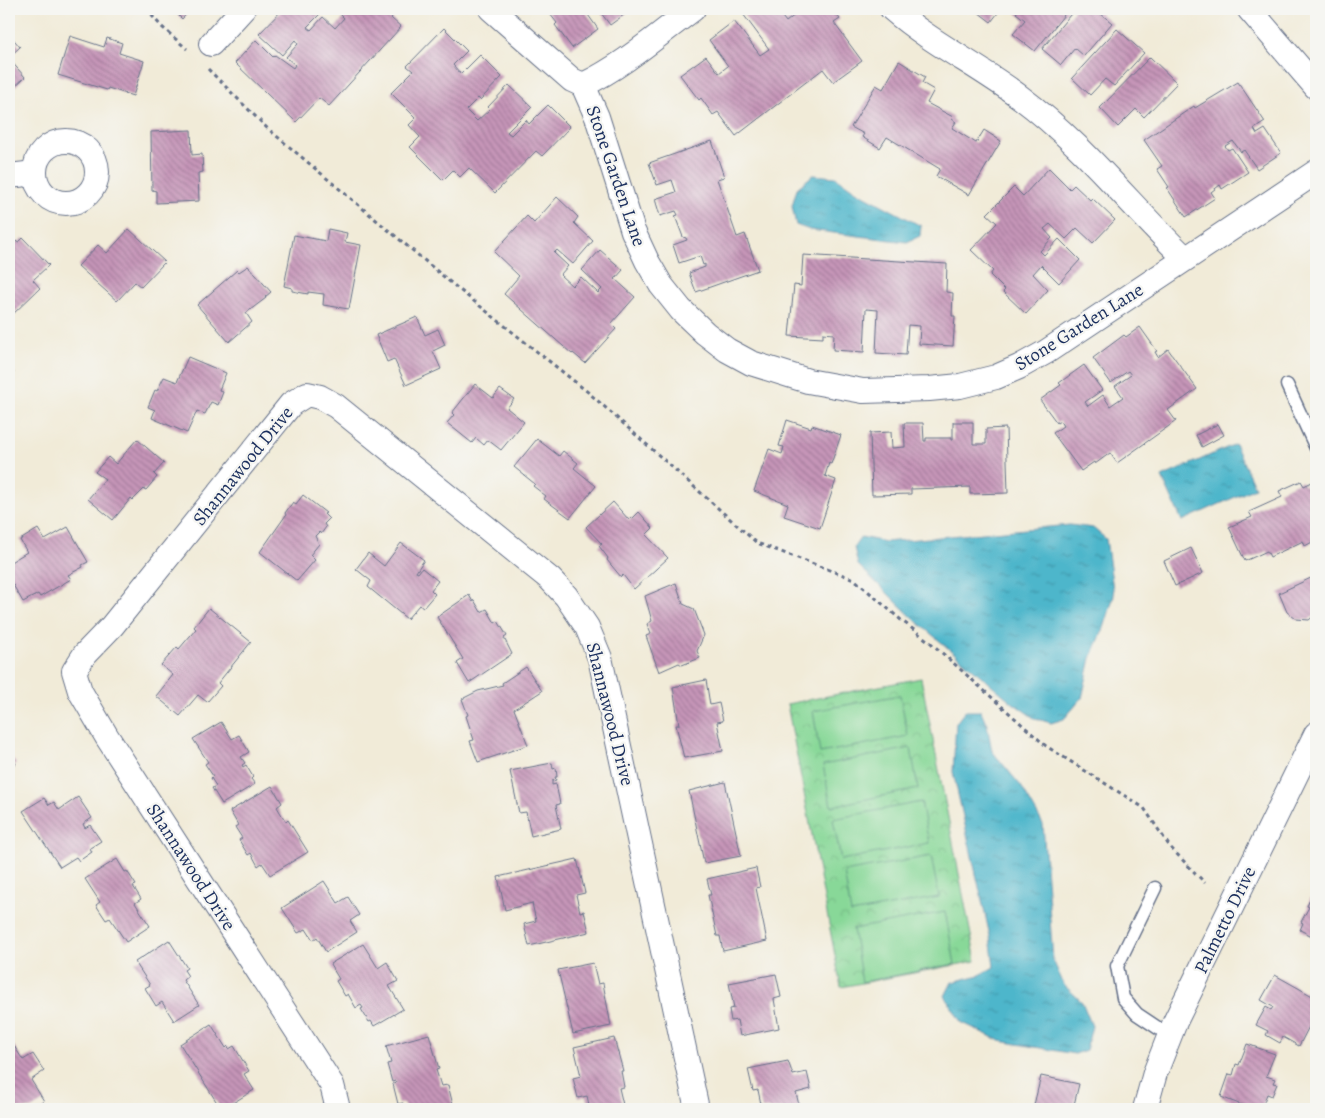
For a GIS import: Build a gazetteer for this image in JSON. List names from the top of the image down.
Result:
{
  "streets": {
    "street": ["Stone Garden Lane", "Shannawood Drive", "Palmetto Drive"]
  }
}
